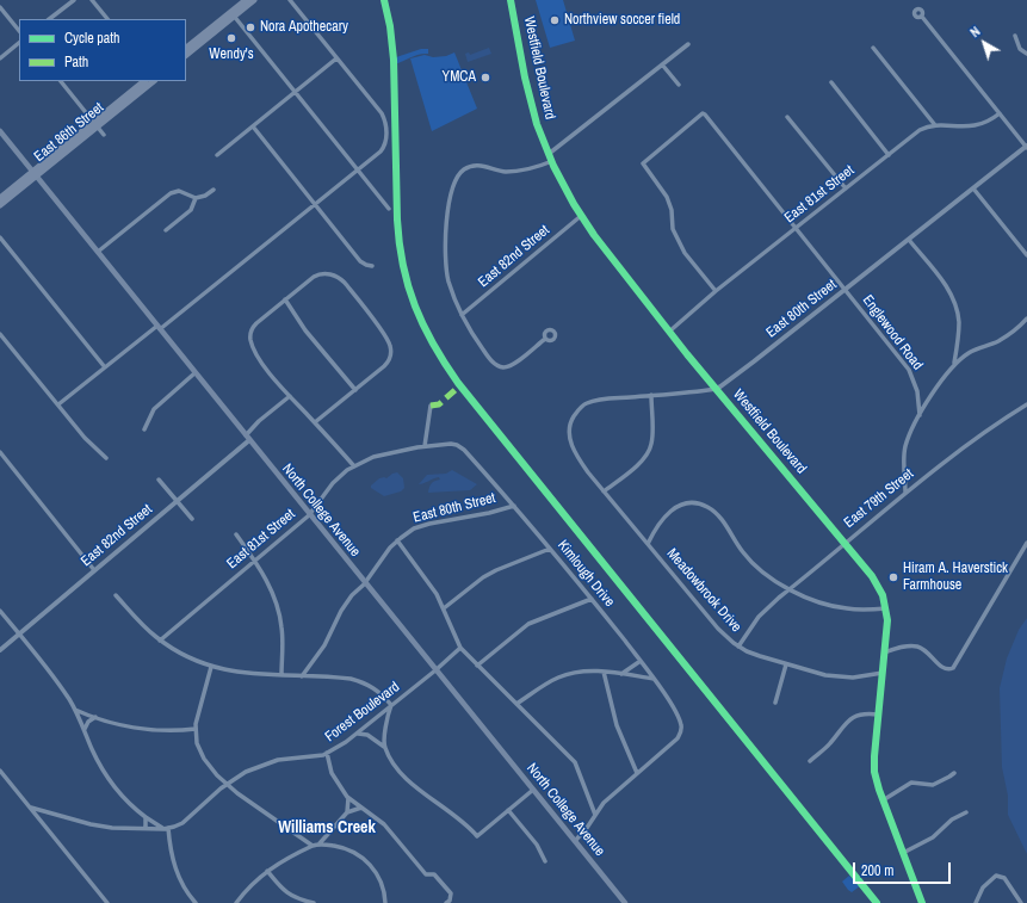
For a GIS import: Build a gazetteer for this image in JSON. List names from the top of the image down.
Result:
{
  "streets": {
    "main road": ["East 86th Street", "North College Avenue"],
    "street": [
      "Westfield Boulevard",
      "East 81st Street",
      "East 82nd Street",
      "East 80th Street",
      "Englewood Road",
      "East 79th Street",
      "Kimlough Drive",
      "Meadowbrook Drive",
      "Forest Boulevard"
    ]
  },
  "crossings": [
    ["Westfield Boulevard", "East 81st Street"],
    ["Westfield Boulevard", "East 82nd Street"],
    ["Westfield Boulevard", "East 80th Street"],
    ["Westfield Boulevard", "East 79th Street"],
    ["Westfield Boulevard", "Meadowbrook Drive"],
    ["East 86th Street", "North College Avenue"],
    ["East 81st Street", "Englewood Road"],
    ["East 81st Street", "North College Avenue"],
    ["East 81st Street", "Kimlough Drive"],
    ["East 82nd Street", "North College Avenue"],
    ["East 80th Street", "Englewood Road"],
    ["East 80th Street", "North College Avenue"],
    ["East 80th Street", "Kimlough Drive"],
    ["East 80th Street", "Meadowbrook Drive"],
    ["East 79th Street", "Meadowbrook Drive"],
    ["North College Avenue", "Forest Boulevard"]
  ],
  "districts": ["Williams Creek"],
  "places": [
    "Northview soccer field",
    "Nora Apothecary",
    "Wendy's",
    "YMCA",
    "Hiram A. Haverstick Farmhouse"
  ],
  "legend": ["Cycle path", "Path"],
  "scale_bar": "200 m",
  "north": "top left"
}
